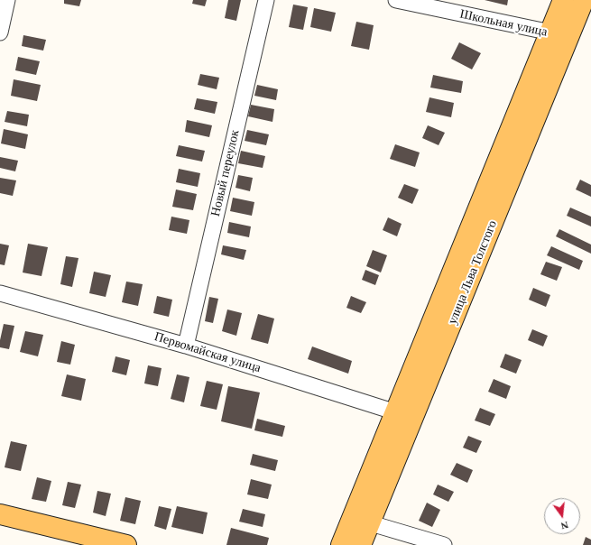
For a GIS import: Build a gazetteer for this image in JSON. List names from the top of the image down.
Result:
{
  "streets": {
    "main road": ["улица Льва Толстого"],
    "street": ["Школьная улица", "Новый переулок", "Первомайская улица"]
  },
  "crossings": [
    ["Школьная улица", "улица Льва Толстого"],
    ["Новый переулок", "Первомайская улица"],
    ["улица Льва Толстого", "Первомайская улица"]
  ],
  "north": "bottom"
}
